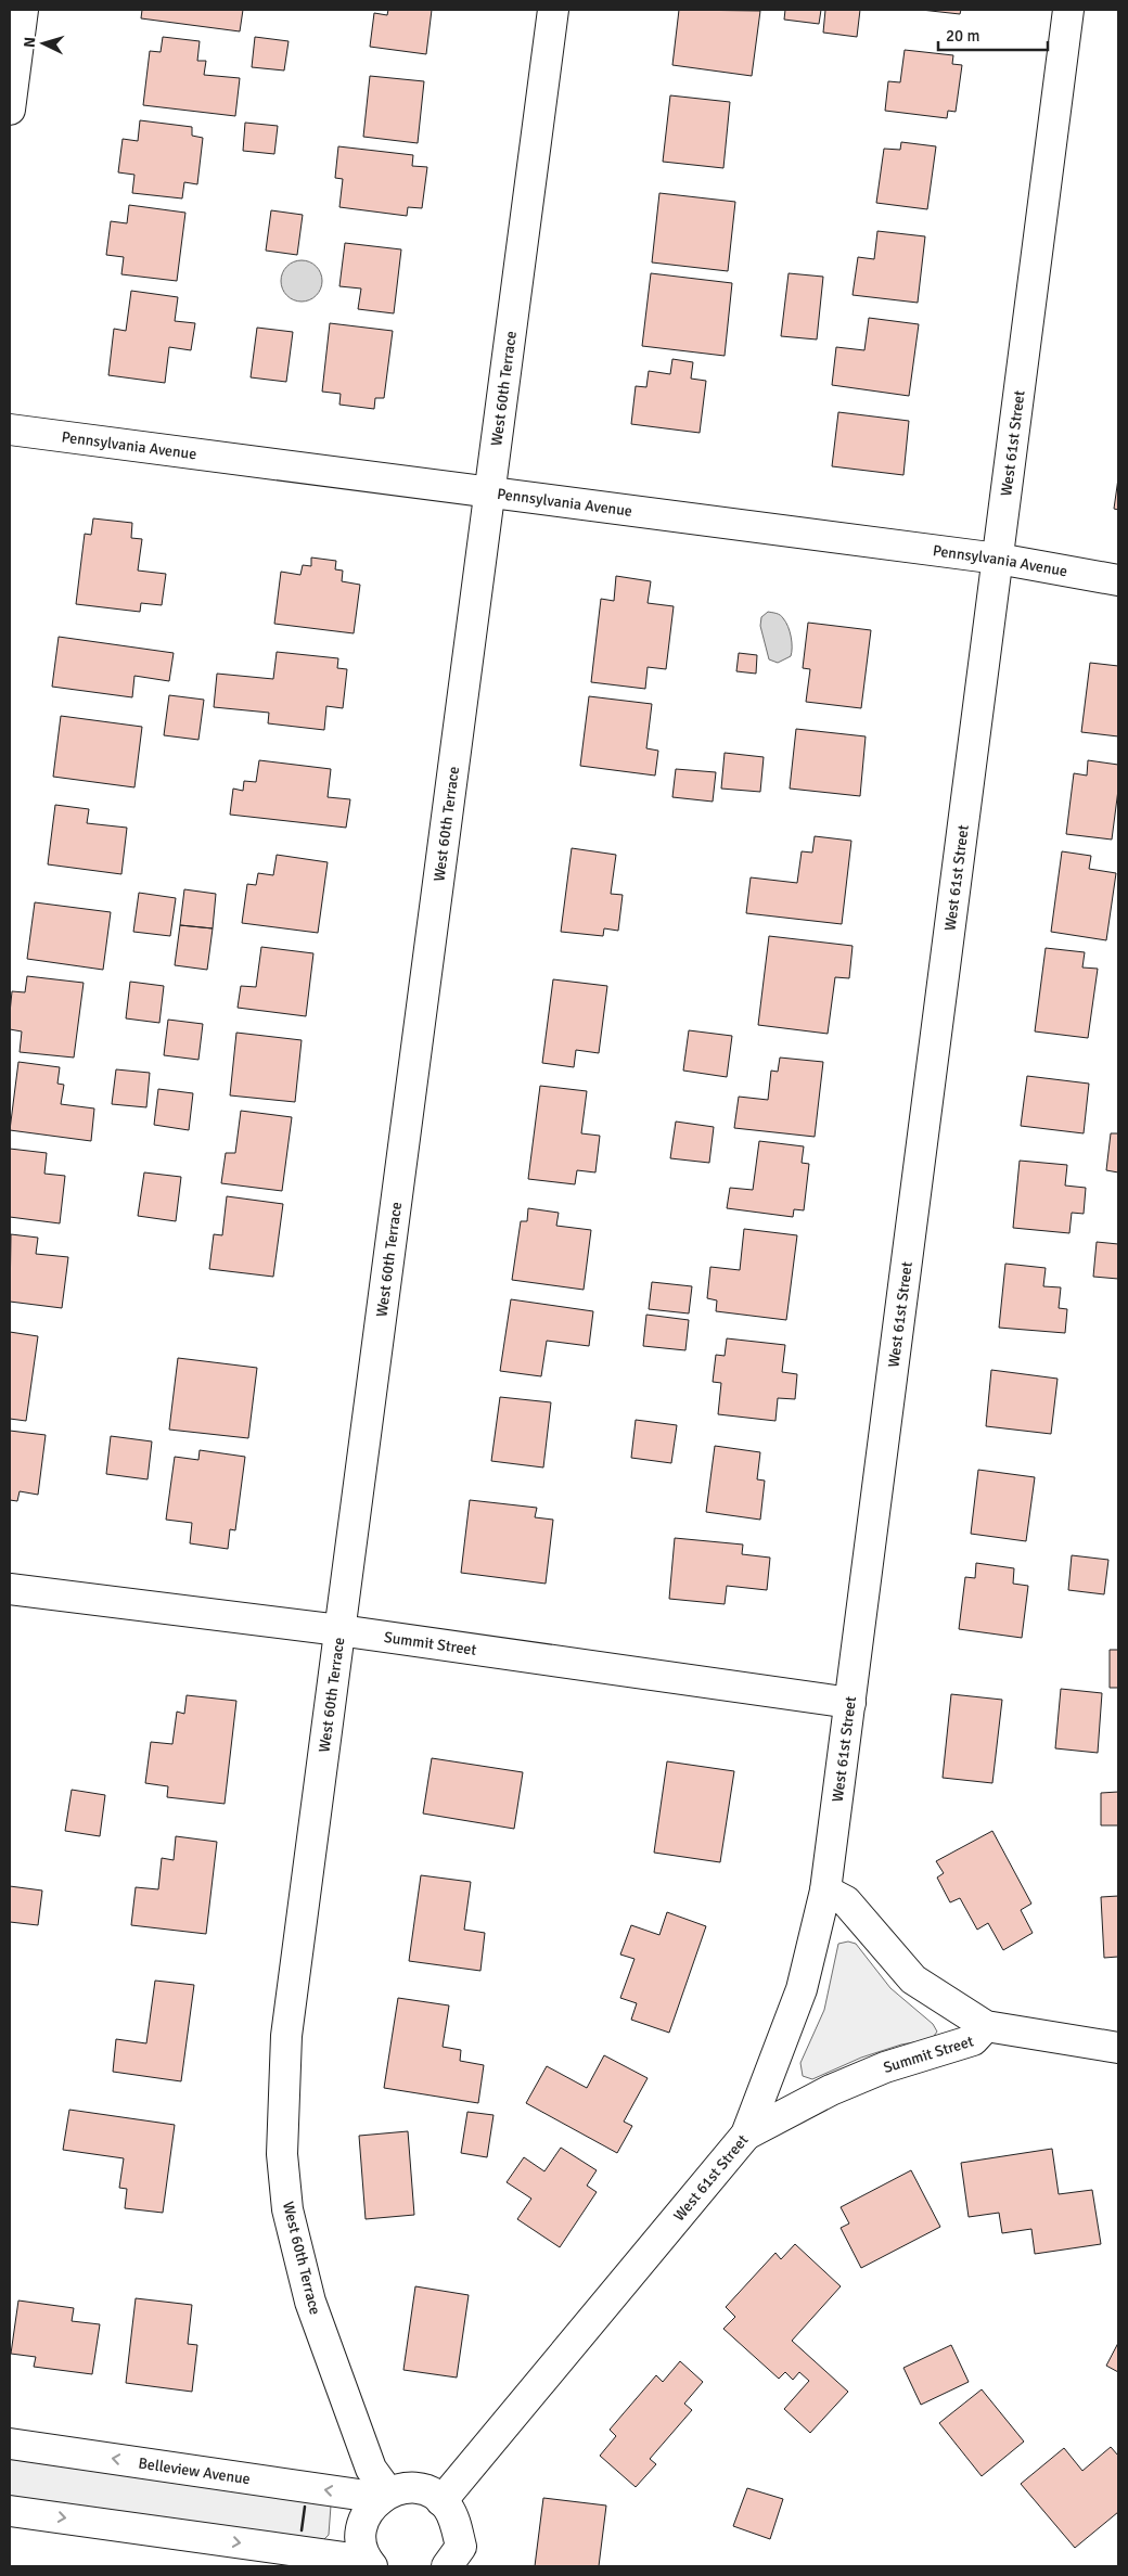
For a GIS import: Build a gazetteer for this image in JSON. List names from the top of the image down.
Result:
{
  "streets": {
    "street": [
      "West 60th Terrace",
      "West 61st Street",
      "Pennsylvania Avenue",
      "Summit Street",
      "Belleview Avenue"
    ]
  },
  "crossings": [
    ["West 60th Terrace", "Pennsylvania Avenue"],
    ["West 60th Terrace", "Summit Street"],
    ["West 60th Terrace", "Belleview Avenue"],
    ["West 61st Street", "Pennsylvania Avenue"],
    ["West 61st Street", "Summit Street"],
    ["West 61st Street", "Belleview Avenue"]
  ],
  "scale_bar": "20 m",
  "north": "left"
}
